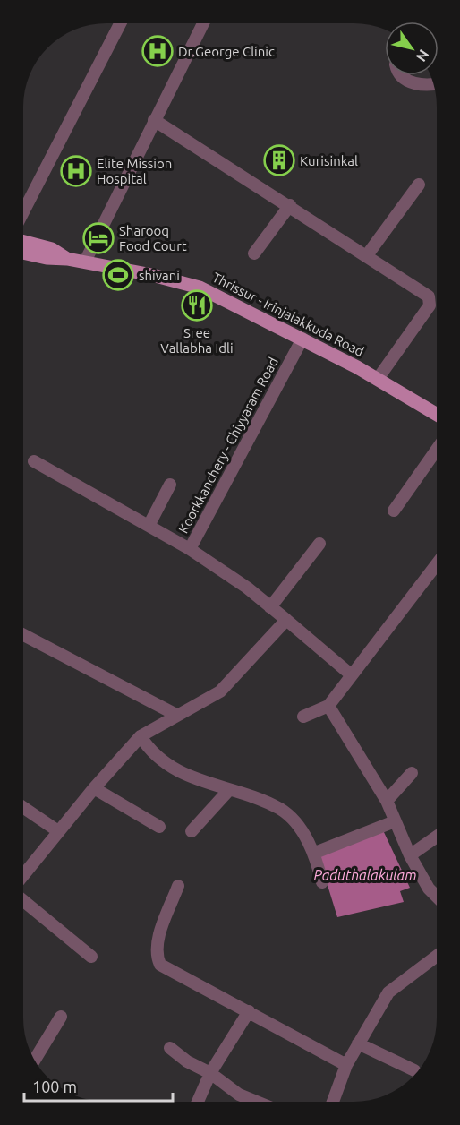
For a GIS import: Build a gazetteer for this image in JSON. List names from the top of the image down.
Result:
{
  "streets": {
    "main road": ["Thrissur - Irinjalakkuda Road"],
    "street": ["Koorkkanchery - Chiyyaram Road"]
  },
  "crossings": [
    ["Thrissur - Irinjalakkuda Road", "Koorkkanchery - Chiyyaram Road"]
  ],
  "water": ["Paduthalakulam"],
  "places": {
    "hospital": ["Dr.George Clinic", "Elite Mission Hospital"],
    "building": ["Kurisinkal"],
    "hotel": ["Sharooq Food Court"],
    "sports": ["shivani"],
    "restaurant": ["Sree Vallabha Idli"]
  },
  "scale_bar": "100 m",
  "north": "bottom right"
}
